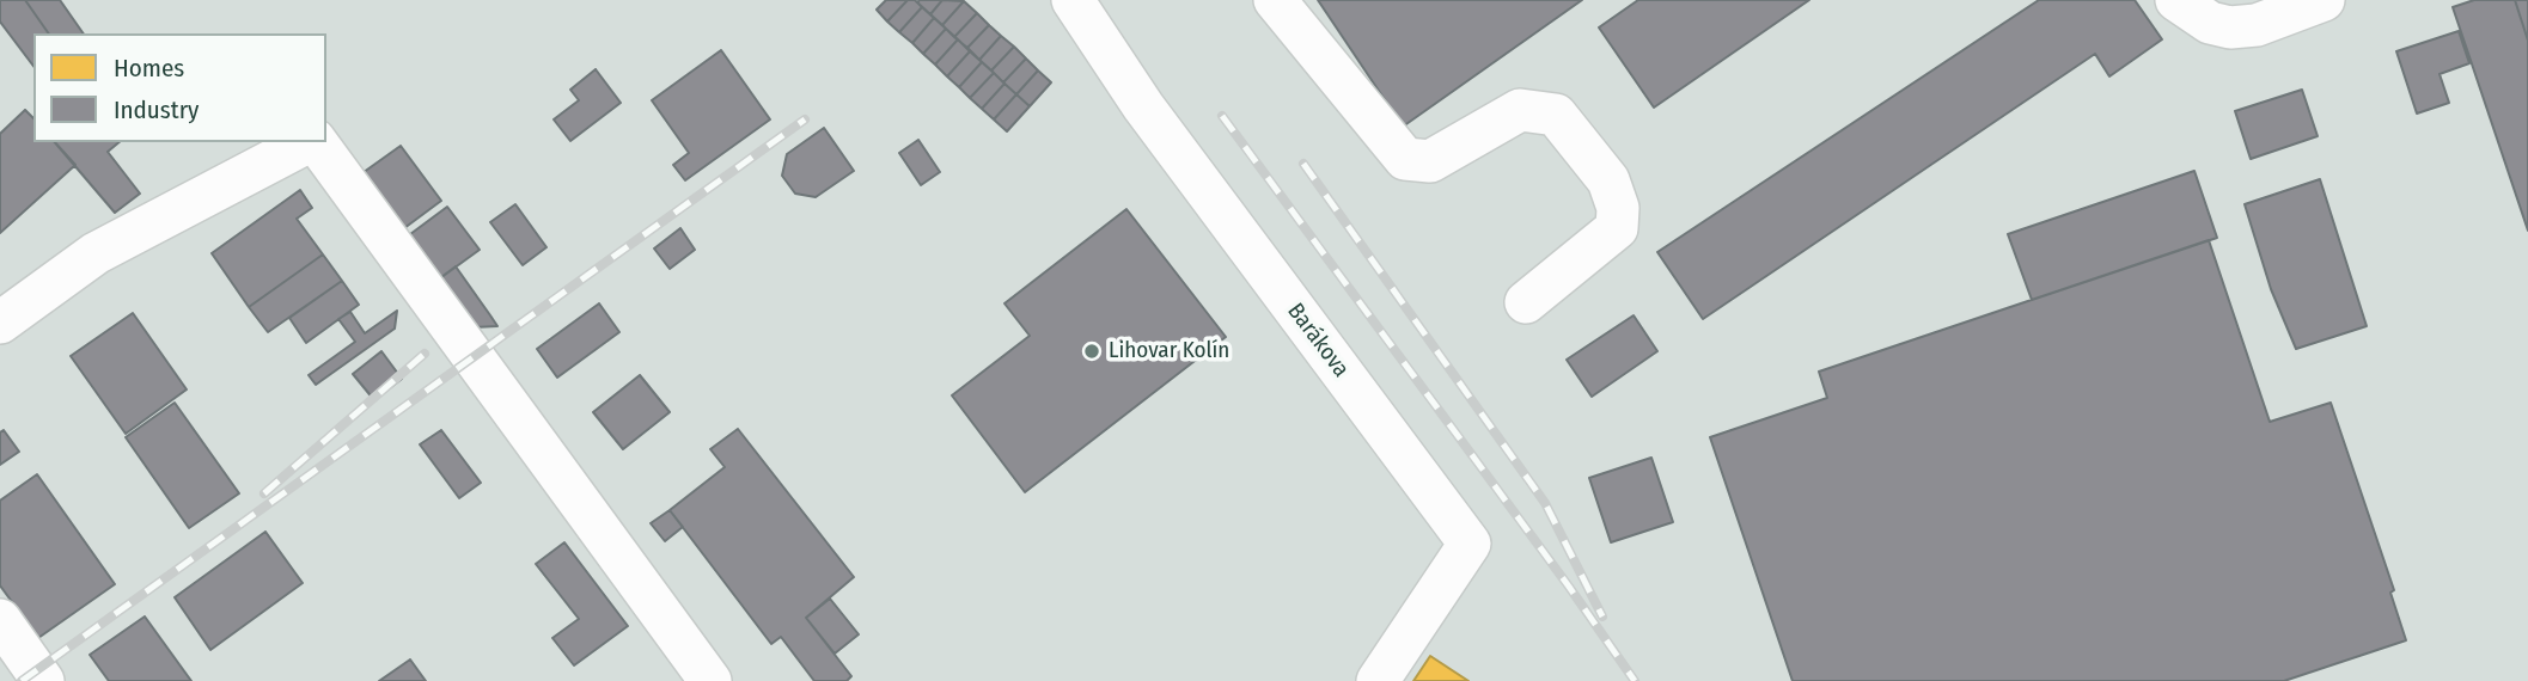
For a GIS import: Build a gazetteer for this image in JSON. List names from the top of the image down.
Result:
{
  "streets": {
    "street": ["Barákova"]
  },
  "places": ["Lihovar Kolín"],
  "legend": ["Homes", "Industry"]
}
